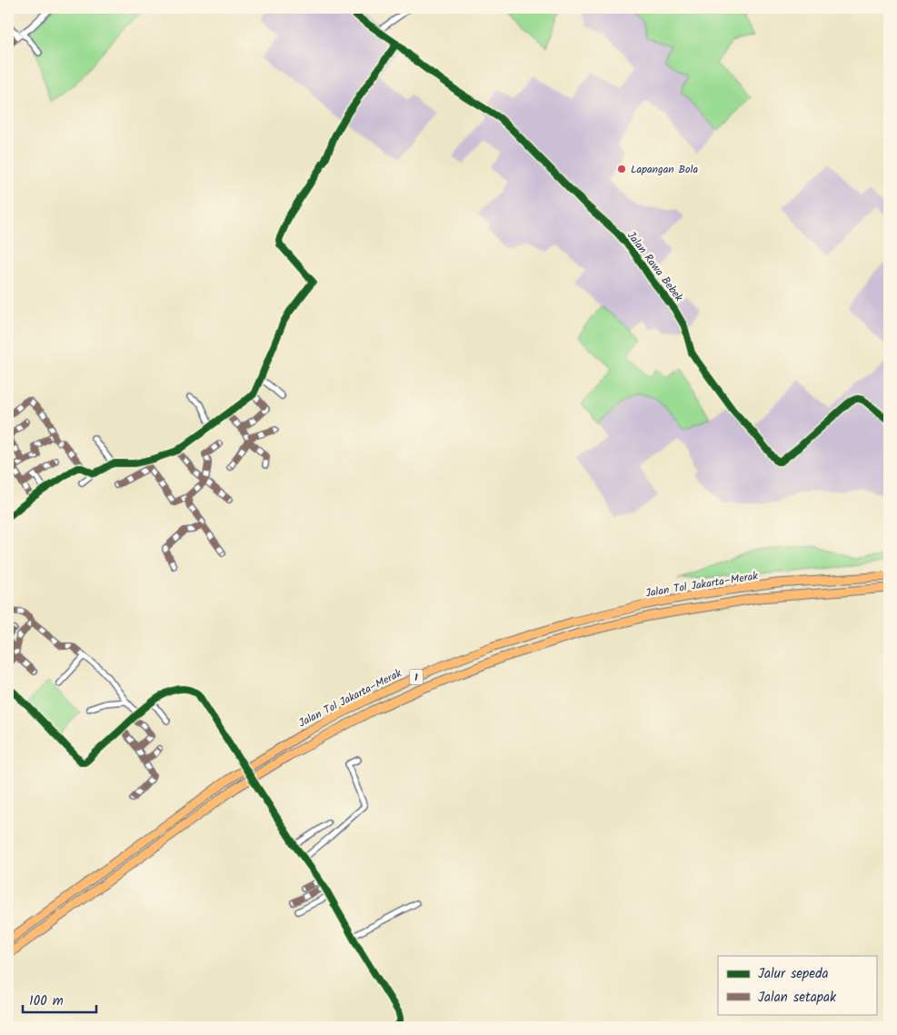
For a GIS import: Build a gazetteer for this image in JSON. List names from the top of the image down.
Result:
{
  "streets": {
    "highway": ["Jalan Tol Jakarta–Merak", "1"],
    "street": ["Jalan Rawa Bebek"]
  },
  "places": ["Lapangan Bola"],
  "legend": ["Jalur sepeda", "Jalan setapak"],
  "scale_bar": "100 m"
}
